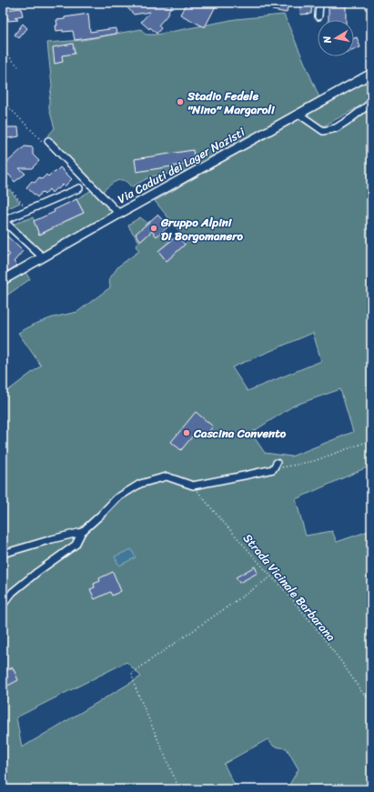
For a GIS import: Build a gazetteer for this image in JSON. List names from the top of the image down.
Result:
{
  "streets": {
    "main road": ["Via Caduti dei Lager Nazisti"],
    "path": ["Strada Vicinale Barbarana"]
  },
  "places": ["Stadio Fedele \"Nino\" Margaroli", "Gruppo Alpini Di Borgomanero", "Cascina Convento"],
  "north": "left"
}
